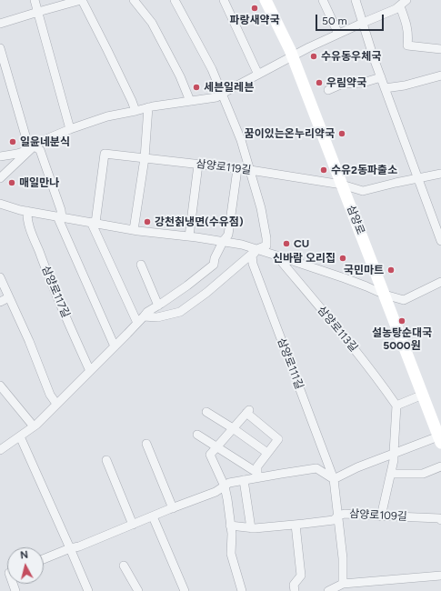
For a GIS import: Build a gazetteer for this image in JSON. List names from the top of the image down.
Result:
{
  "streets": {
    "main road": ["삼양로"],
    "street": [
      "삼양로119길",
      "삼양로117길",
      "삼양로113길",
      "삼양로111길",
      "삼양로109길"
    ]
  },
  "crossings": [
    ["삼양로119길", "삼양로"],
    ["삼양로111길", "삼양로109길"]
  ],
  "places": [
    "파랑새약국",
    "수유동우체국",
    "우림약국",
    "세븐일레븐",
    "꿈이있는온누리약국",
    "일윤네분식",
    "수유2동파출소",
    "매일만나",
    "강천칡냉면(수유점)",
    "CU",
    "신바람 오리집",
    "국민마트",
    "설농탕순대국 5000원"
  ],
  "scale_bar": "50 m",
  "north": "top"
}
